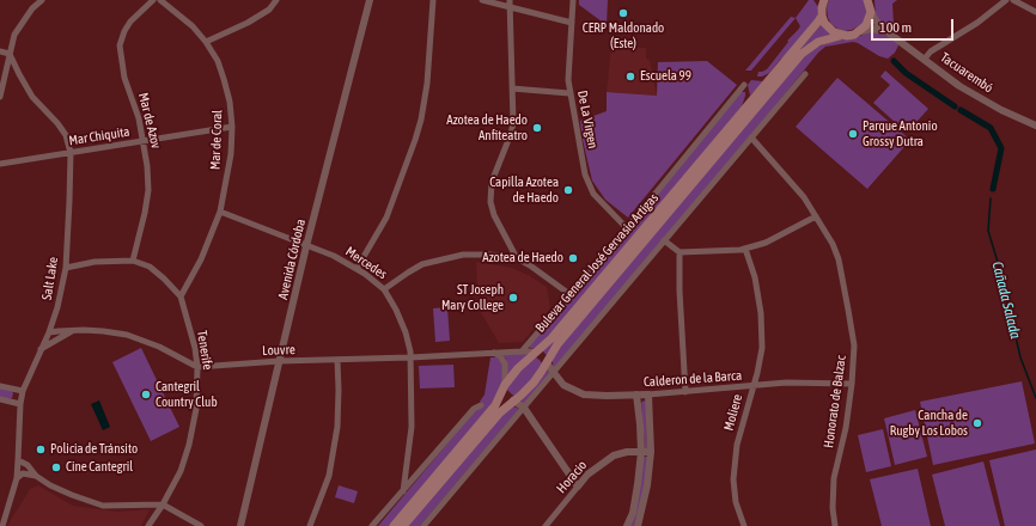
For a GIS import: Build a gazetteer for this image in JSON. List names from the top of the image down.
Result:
{
  "streets": {
    "main road": ["Bulevar General José Gervasio Artigas"],
    "street": [
      "Tacuarembó",
      "De La Virgen",
      "Mar de Azov",
      "Mar Chiquita",
      "Mar de Coral",
      "Avenida Córdoba",
      "Mercedes",
      "Salt Lake",
      "Tenerife",
      "Louvre",
      "Calderon de la Barca",
      "Honorato de Balzac",
      "Moliere",
      "Horacio"
    ]
  },
  "crossings": [
    ["De La Virgen", "Bulevar General José Gervasio Artigas"],
    ["Mar de Azov", "Mar Chiquita"],
    ["Mar de Azov", "Tenerife"],
    ["Mar Chiquita", "Mar de Coral"],
    ["Mar Chiquita", "Salt Lake"],
    ["Mar de Coral", "Mercedes"],
    ["Mar de Coral", "Tenerife"],
    ["Avenida Córdoba", "Mercedes"],
    ["Avenida Córdoba", "Louvre"],
    ["Mercedes", "Louvre"],
    ["Bulevar General José Gervasio Artigas", "Louvre"],
    ["Bulevar General José Gervasio Artigas", "Calderon de la Barca"],
    ["Salt Lake", "Tenerife"],
    ["Tenerife", "Louvre"],
    ["Calderon de la Barca", "Honorato de Balzac"],
    ["Calderon de la Barca", "Moliere"]
  ],
  "water": ["Cañada Salada"],
  "places": [
    "CERP Maldonado (Este)",
    "Escuela 99",
    "Azotea de Haedo Anfiteatro",
    "Parque Antonio Grossy Dutra",
    "Capilla Azotea de Haedo",
    "Azotea de Haedo",
    "ST Joseph Mary College",
    "Cantegril Country Club",
    "Cancha de Rugby Los Lobos",
    "Policia de Tránsito",
    "Cine Cantegril"
  ],
  "scale_bar": "100 m"
}
